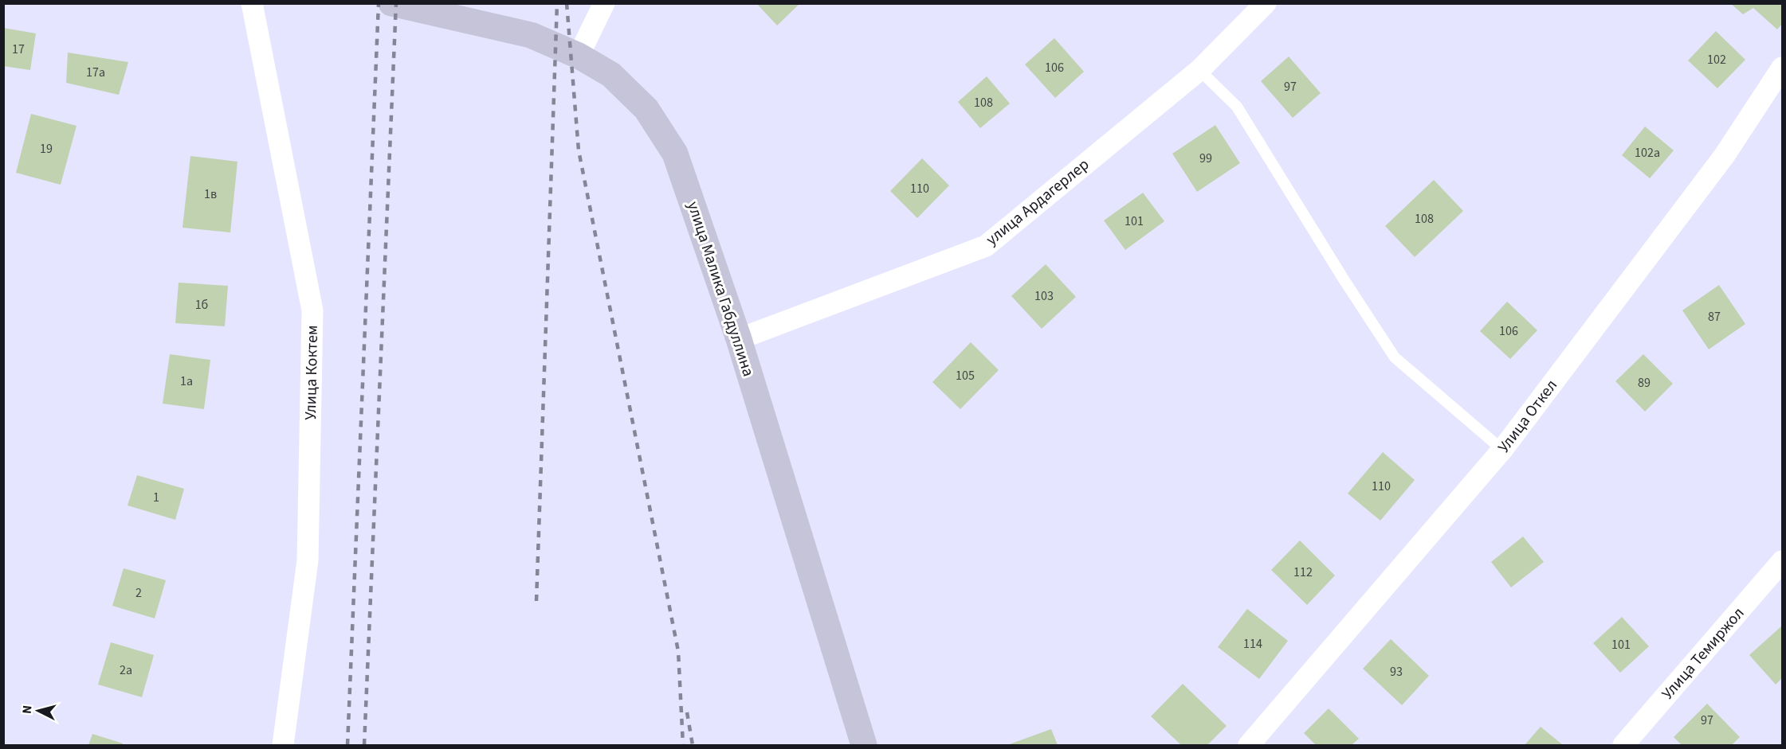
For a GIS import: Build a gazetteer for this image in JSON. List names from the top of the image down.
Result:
{
  "streets": {
    "main road": ["улица Малика Габдуллина"],
    "street": [
      "улица Ардагерлер",
      "Улица Коктем",
      "Улица Откел",
      "Улица Темиржол"
    ]
  },
  "crossings": [
    ["улица Ардагерлер", "улица Малика Габдуллина"]
  ],
  "house_numbers": [
    "17",
    "102",
    "106",
    "17а",
    "97",
    "108",
    "19",
    "102а",
    "99",
    "110",
    "1в",
    "108",
    "101",
    "103",
    "1б",
    "87",
    "106",
    "105",
    "1а",
    "89",
    "110",
    "1",
    "112",
    "2",
    "114",
    "101",
    "2а",
    "93",
    "97"
  ],
  "north": "left"
}
